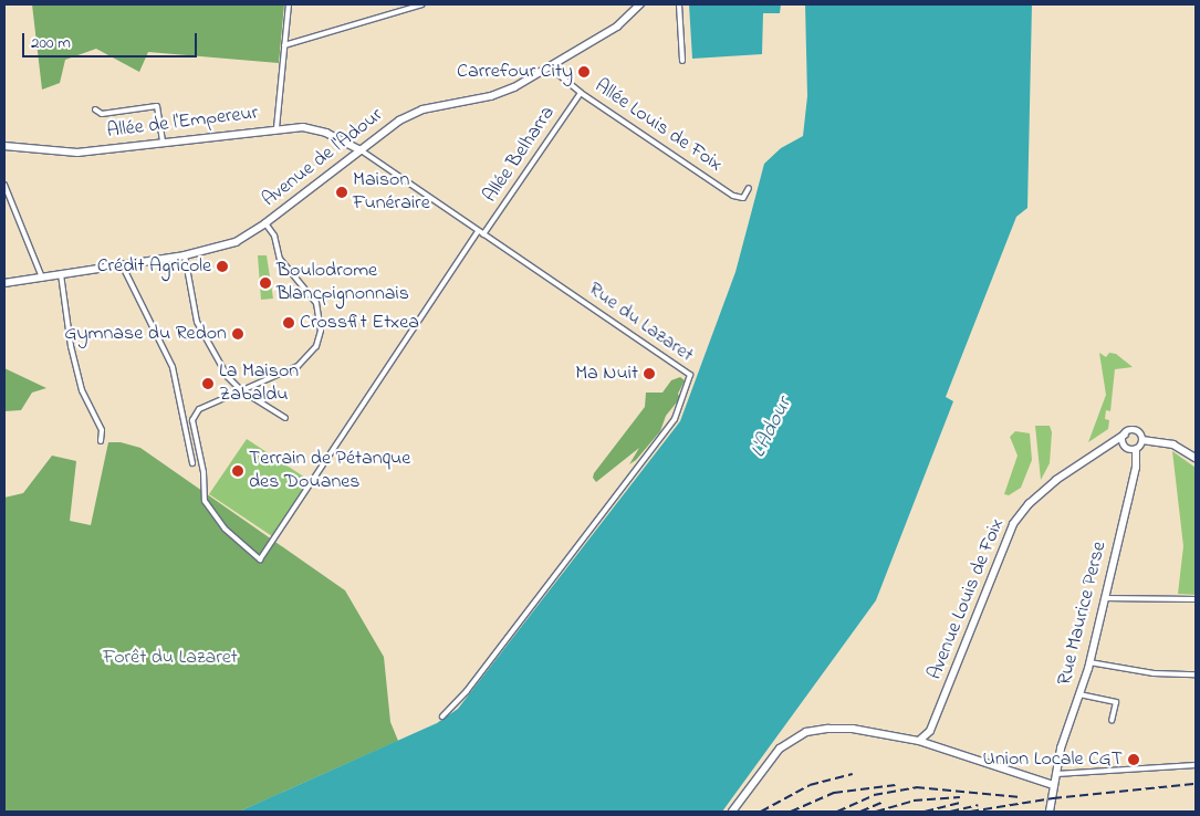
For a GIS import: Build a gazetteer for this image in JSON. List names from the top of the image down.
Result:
{
  "streets": {
    "main road": [
      "Allée de l'Empereur",
      "Avenue de l'Adour",
      "Avenue Louis de Foix",
      "Rue Maurice Perse"
    ],
    "street": ["Allée Louis de Foix", "Allée Belharra", "Rue du Lazaret"]
  },
  "crossings": [
    ["Allée de l'Empereur", "Avenue de l'Adour"],
    ["Allée de l'Empereur", "Rue du Lazaret"],
    ["Allée Louis de Foix", "Allée Belharra"],
    ["Allée Louis de Foix", "Avenue de l'Adour"],
    ["Allée Belharra", "Rue du Lazaret"],
    ["Avenue de l'Adour", "Rue du Lazaret"]
  ],
  "water": ["L'Adour"],
  "parks": ["Forêt du Lazaret"],
  "places": [
    "Carrefour City",
    "Maison Funéraire",
    "Crédit Agricole",
    "Boulodrome Blancpignonnais",
    "Crossfit Etxea",
    "Gymnase du Redon",
    "Ma Nuit",
    "La Maison Zabaldu",
    "Terrain de Pétanque des Douanes",
    "Union Locale CGT"
  ],
  "scale_bar": "200 m"
}
